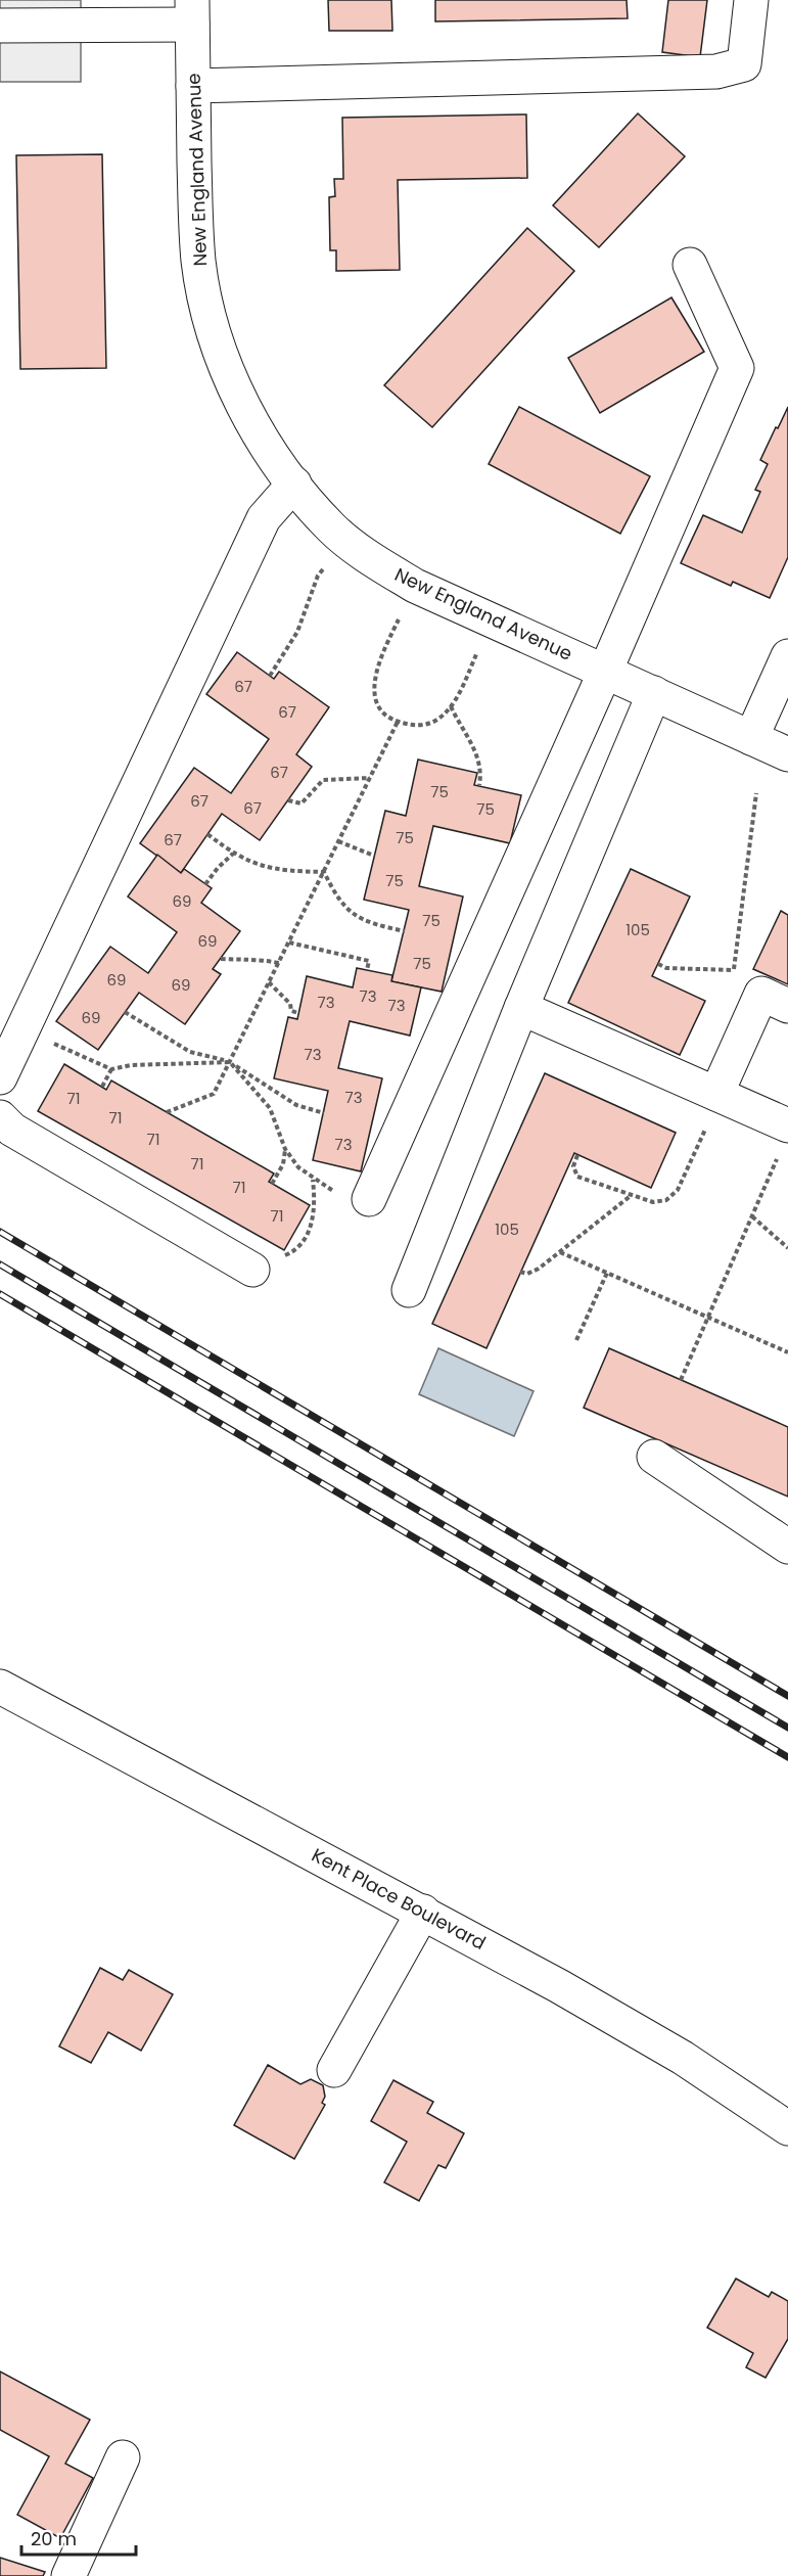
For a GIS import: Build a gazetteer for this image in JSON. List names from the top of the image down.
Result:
{
  "streets": {
    "street": ["New England Avenue", "Kent Place Boulevard"]
  },
  "house_numbers": [
    "67",
    "67",
    "67",
    "75",
    "67",
    "67",
    "75",
    "75",
    "67",
    "75",
    "69",
    "75",
    "105",
    "69",
    "75",
    "69",
    "69",
    "73",
    "73",
    "73",
    "69",
    "73",
    "73",
    "71",
    "71",
    "71",
    "73",
    "71",
    "71",
    "71",
    "105"
  ],
  "scale_bar": "20 m"
}
